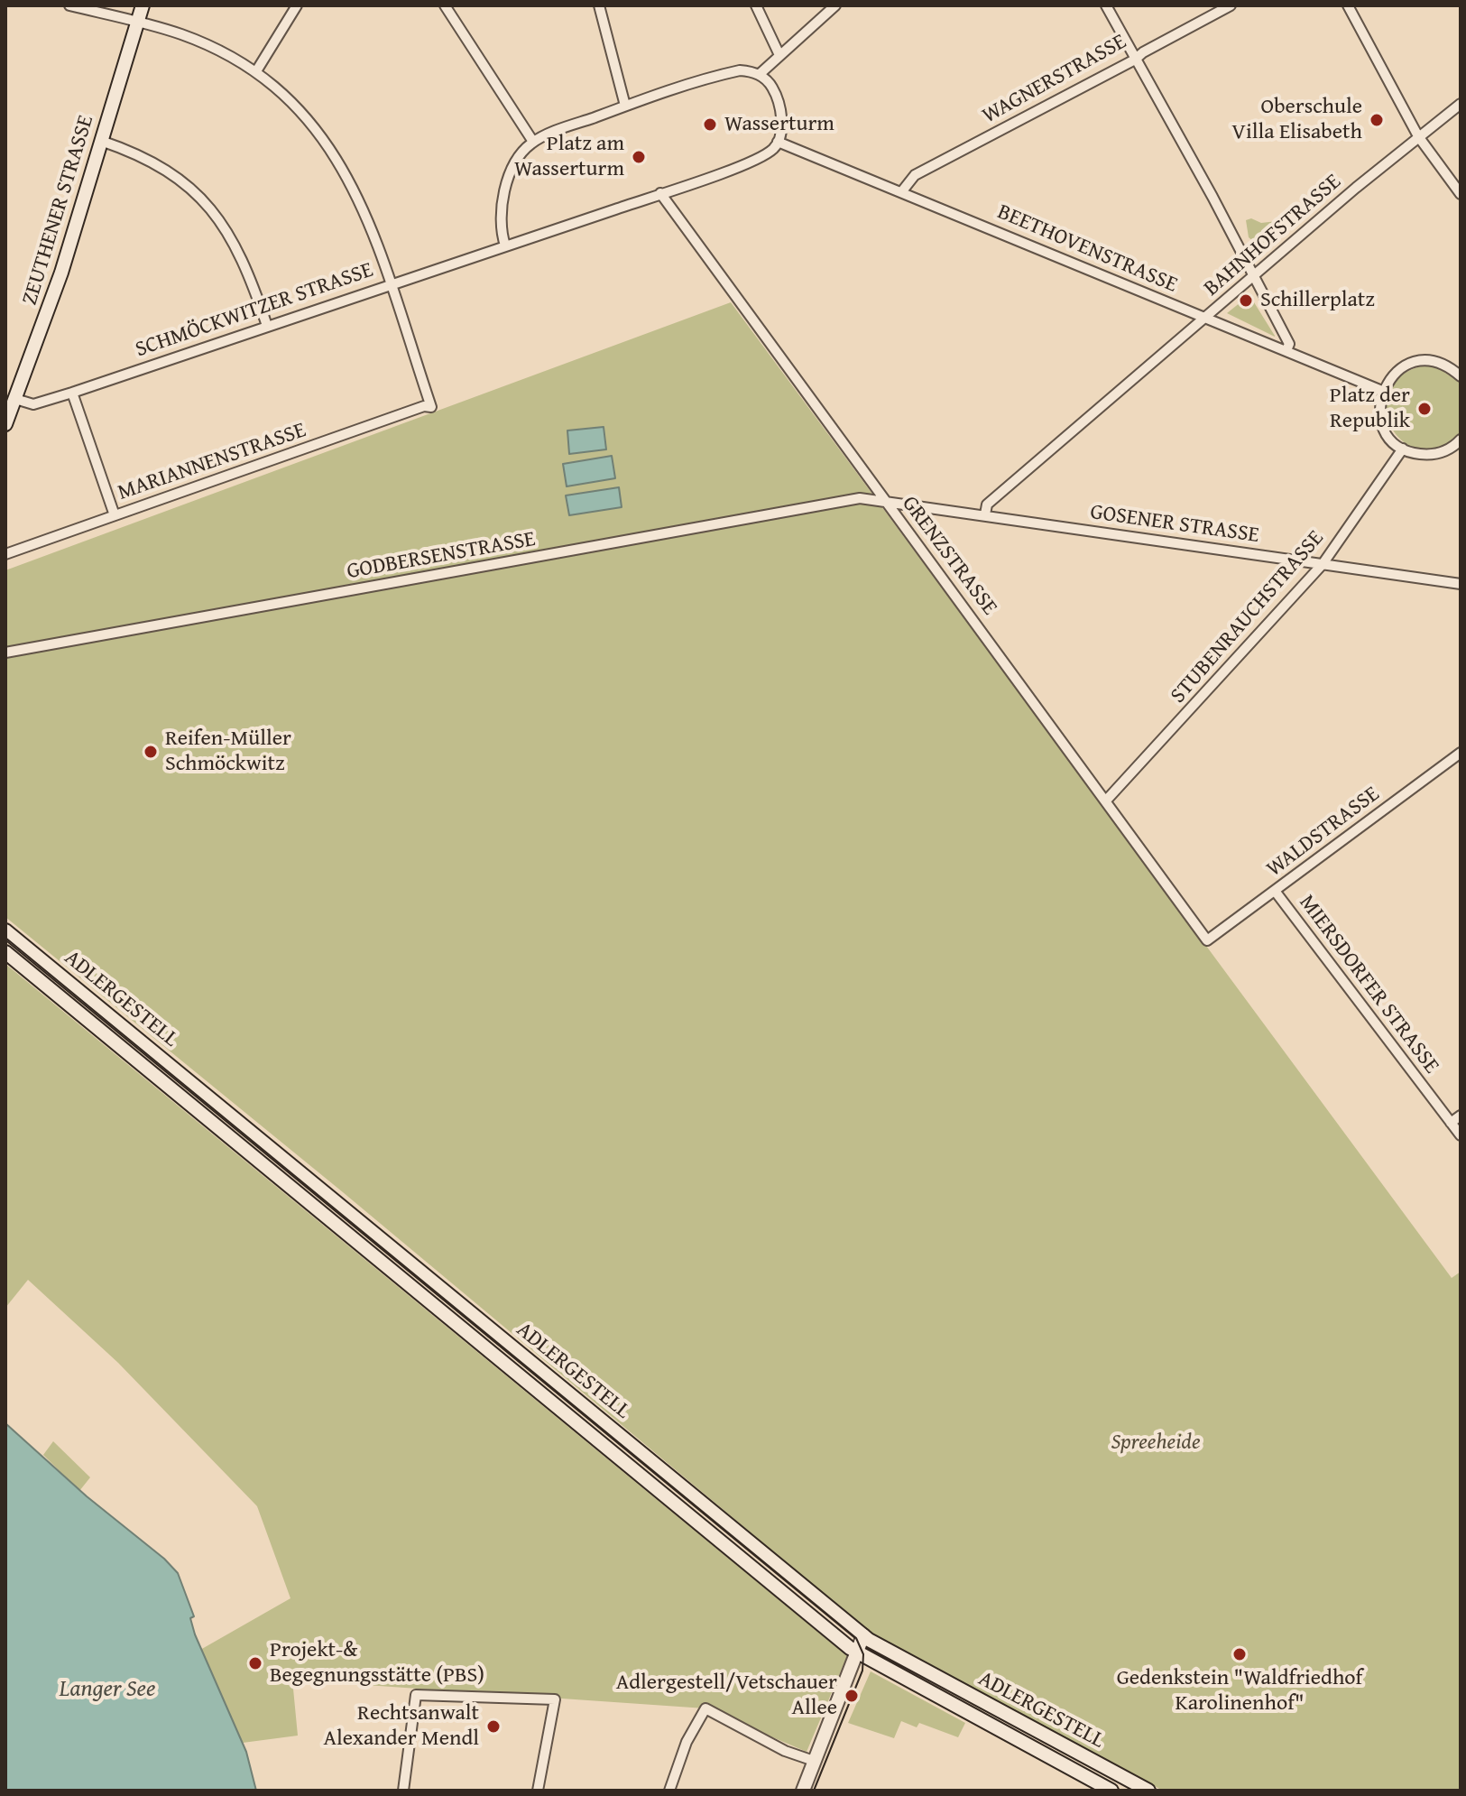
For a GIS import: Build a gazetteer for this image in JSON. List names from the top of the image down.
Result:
{
  "streets": {
    "main road": ["ZEUTHENER STRASSE", "ADLERGESTELL"],
    "street": [
      "WAGNERSTRASSE",
      "BAHNHOFSTRASSE",
      "BEETHOVENSTRASSE",
      "SCHMÖCKWITZER STRASSE",
      "MARIANNENSTRASSE",
      "GOSENER STRASSE",
      "GODBERSENSTRASSE",
      "GRENZSTRASSE",
      "STUBENRAUCHSTRASSE",
      "WALDSTRASSE",
      "MIERSDORFER STRASSE"
    ]
  },
  "crossings": [
    ["WAGNERSTRASSE", "BEETHOVENSTRASSE"],
    ["ZEUTHENER STRASSE", "SCHMÖCKWITZER STRASSE"],
    ["BAHNHOFSTRASSE", "BEETHOVENSTRASSE"],
    ["BAHNHOFSTRASSE", "GOSENER STRASSE"],
    ["BEETHOVENSTRASSE", "SCHMÖCKWITZER STRASSE"],
    ["SCHMÖCKWITZER STRASSE", "MARIANNENSTRASSE"],
    ["SCHMÖCKWITZER STRASSE", "GRENZSTRASSE"],
    ["GOSENER STRASSE", "GODBERSENSTRASSE"],
    ["GOSENER STRASSE", "GRENZSTRASSE"],
    ["GOSENER STRASSE", "STUBENRAUCHSTRASSE"],
    ["GODBERSENSTRASSE", "GRENZSTRASSE"],
    ["GRENZSTRASSE", "STUBENRAUCHSTRASSE"],
    ["GRENZSTRASSE", "WALDSTRASSE"],
    ["WALDSTRASSE", "MIERSDORFER STRASSE"]
  ],
  "water": ["Langer See"],
  "parks": ["Spreeheide"],
  "places": [
    "Oberschule Villa Elisabeth",
    "Wasserturm",
    "Platz am Wasserturm",
    "Schillerplatz",
    "Platz der Republik",
    "Reifen-Müller Schmöckwitz",
    "Gedenkstein \"Waldfriedhof Karolinenhof\"",
    "Projekt-& Begegnungsstätte (PBS)",
    "Adlergestell/Vetschauer Allee",
    "Rechtsanwalt Alexander Mendl"
  ]
}
